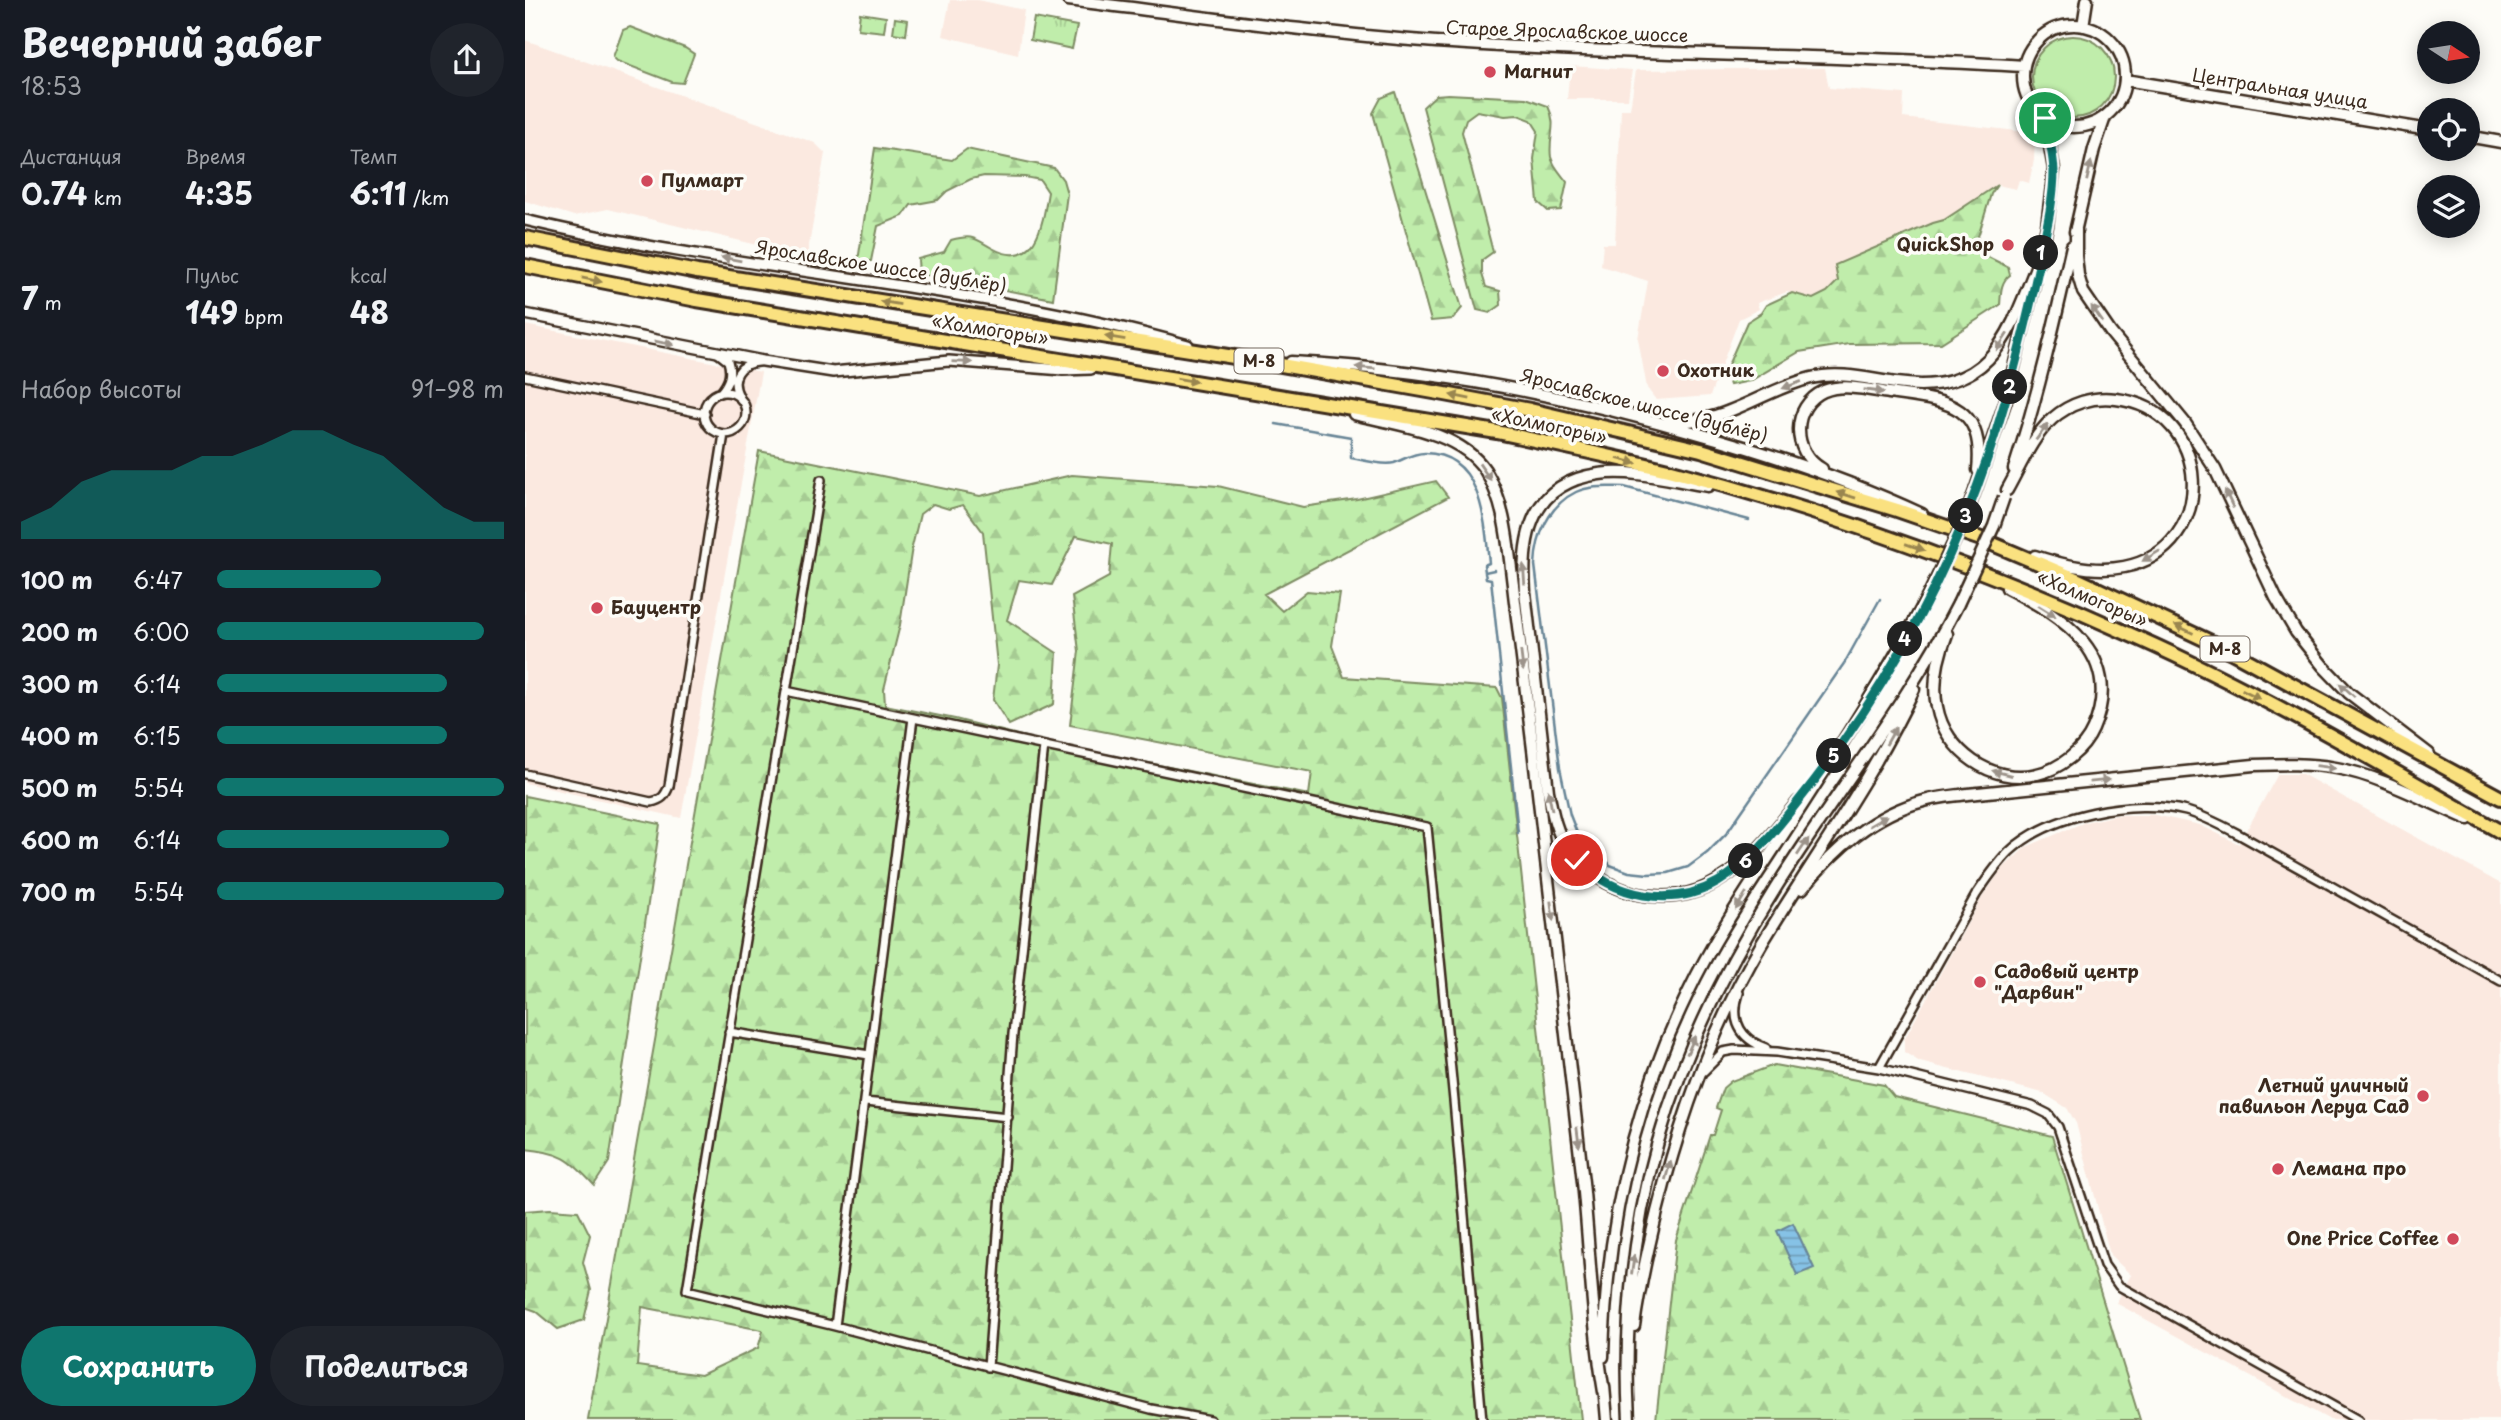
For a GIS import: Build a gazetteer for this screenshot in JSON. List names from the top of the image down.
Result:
{
  "streets": {
    "highway": ["«Холмогоры»", "М-8"],
    "main road": ["Старое Ярославское шоссе", "Центральная улица", "Ярославское шоссе (дублёр)"]
  },
  "crossings": [
    ["Старое Ярославское шоссе", "Центральная улица"],
    ["Ярославское шоссе (дублёр)", "«Холмогоры»"]
  ],
  "places": [
    "Магнит",
    "Пулмарт",
    "QuickShop",
    "Охотник",
    "Бауцентр",
    "Садовый центр \"Дарвин\"",
    "Летний уличный павильон Леруа Сад",
    "Лемана про",
    "One Price Coffee"
  ],
  "north": "right",
  "page": {
    "heading": ["Вечерний забег", "18:53"],
    "stats": [
      ["Дистанция", "0.74 km"],
      ["Время", "4:35"],
      ["Темп", "6:11 /km"],
      ["7 m"],
      ["Пульс", "149 bpm"],
      ["kcal", "48"]
    ],
    "pins": [
      "1",
      "2",
      "3",
      "4",
      "5",
      "6"
    ],
    "chart": ["Набор высоты", "91–98 m"],
    "list": [
      {
        "name": "100 m",
        "note": "6:47"
      },
      {
        "name": "200 m",
        "note": "6:00"
      },
      {
        "name": "300 m",
        "note": "6:14"
      },
      {
        "name": "400 m",
        "note": "6:15"
      },
      {
        "name": "500 m",
        "note": "5:54"
      },
      {
        "name": "600 m",
        "note": "6:14"
      },
      {
        "name": "700 m",
        "note": "5:54"
      }
    ],
    "buttons": ["Сохранить", "Поделиться"]
  }
}
